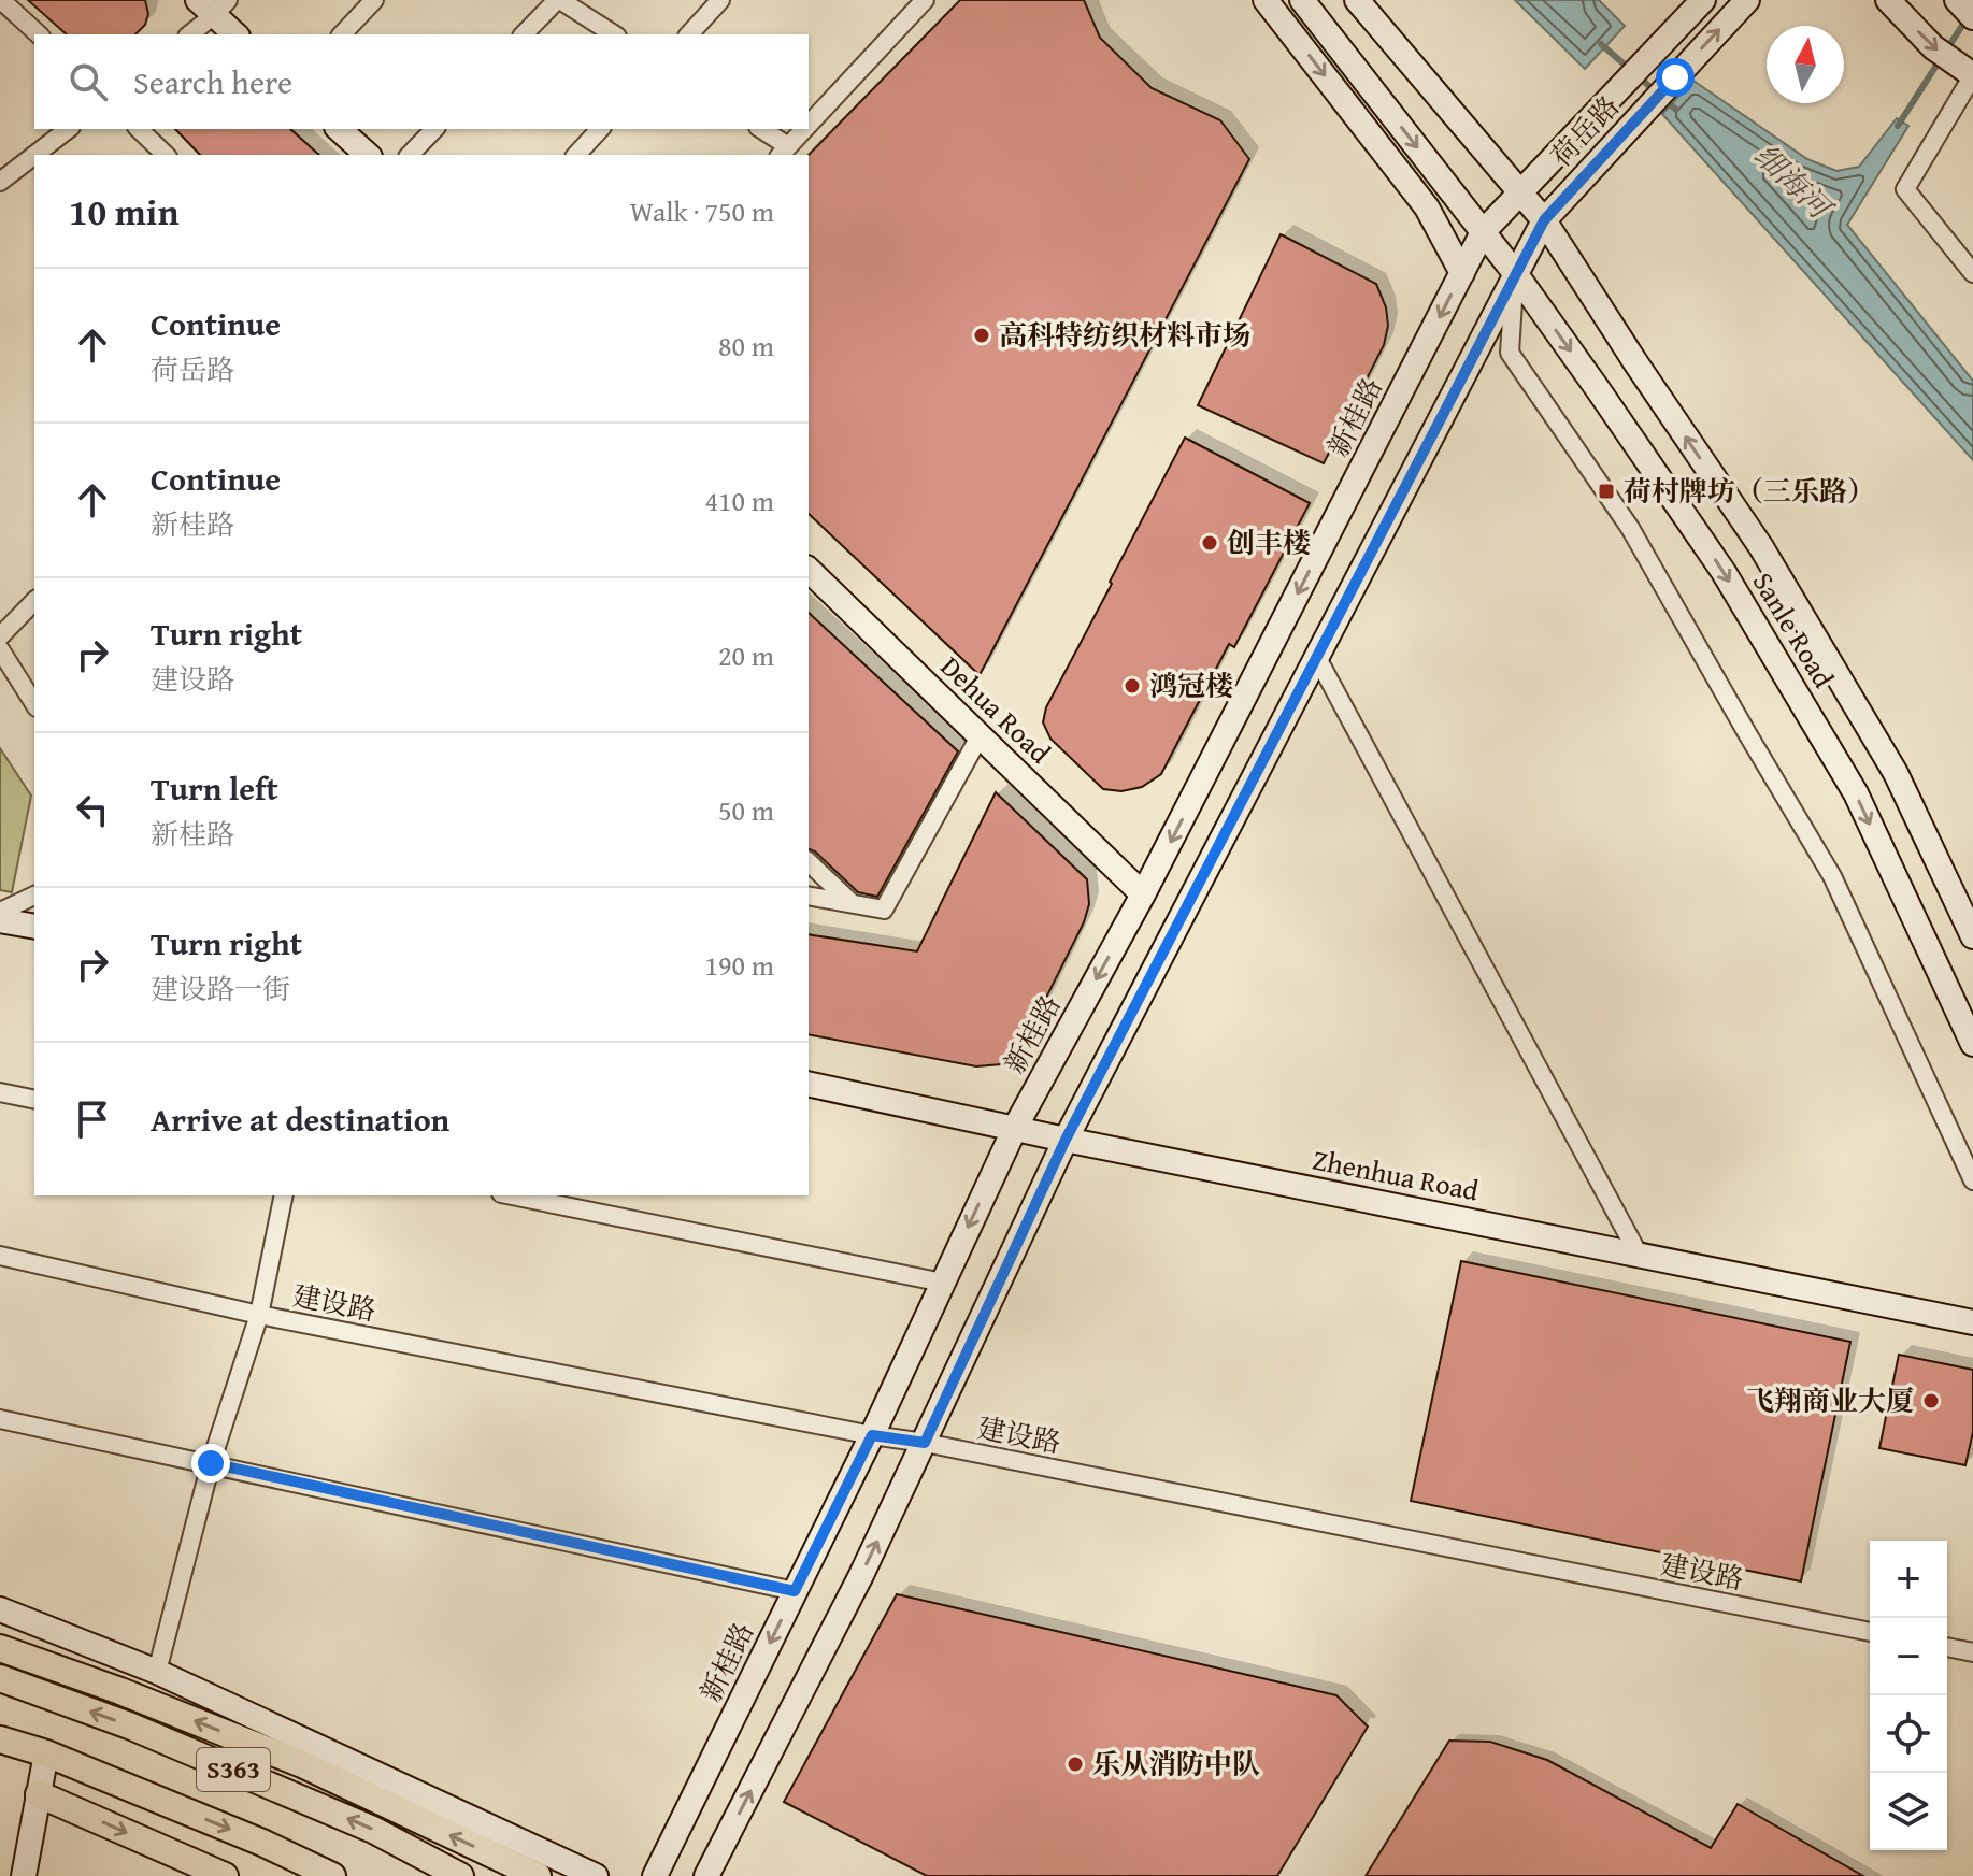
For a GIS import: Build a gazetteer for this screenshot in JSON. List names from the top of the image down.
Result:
{
  "streets": {
    "main road": ["S363"],
    "street": [
      "荷岳路",
      "新桂路",
      "Sanle Road",
      "Dehua Road",
      "Zhenhua Road",
      "建设路"
    ]
  },
  "crossings": [
    ["荷岳路", "新桂路"],
    ["荷岳路", "Sanle Road"],
    ["新桂路", "Sanle Road"],
    ["新桂路", "Dehua Road"],
    ["新桂路", "Zhenhua Road"],
    ["新桂路", "建设路"]
  ],
  "water": ["细海河"],
  "places": {
    "other": [
      "高科特纺织材料市场",
      "创丰楼",
      "鸿冠楼",
      "飞翔商业大厦",
      "乐从消防中队"
    ],
    "transit": ["荷村牌坊（三乐路）"]
  },
  "north": "top",
  "page": {
    "search": "Search here",
    "heading": ["10 min", "Walk · 750 m"],
    "list": [
      ["Continue", "荷岳路", "80 m"],
      ["Continue", "新桂路", "410 m"],
      ["Turn right", "建设路", "20 m"],
      ["Turn left", "新桂路", "50 m"],
      ["Turn right", "建设路一街", "190 m"],
      "Arrive at destination"
    ],
    "map_buttons": ["+", "−"]
  }
}
